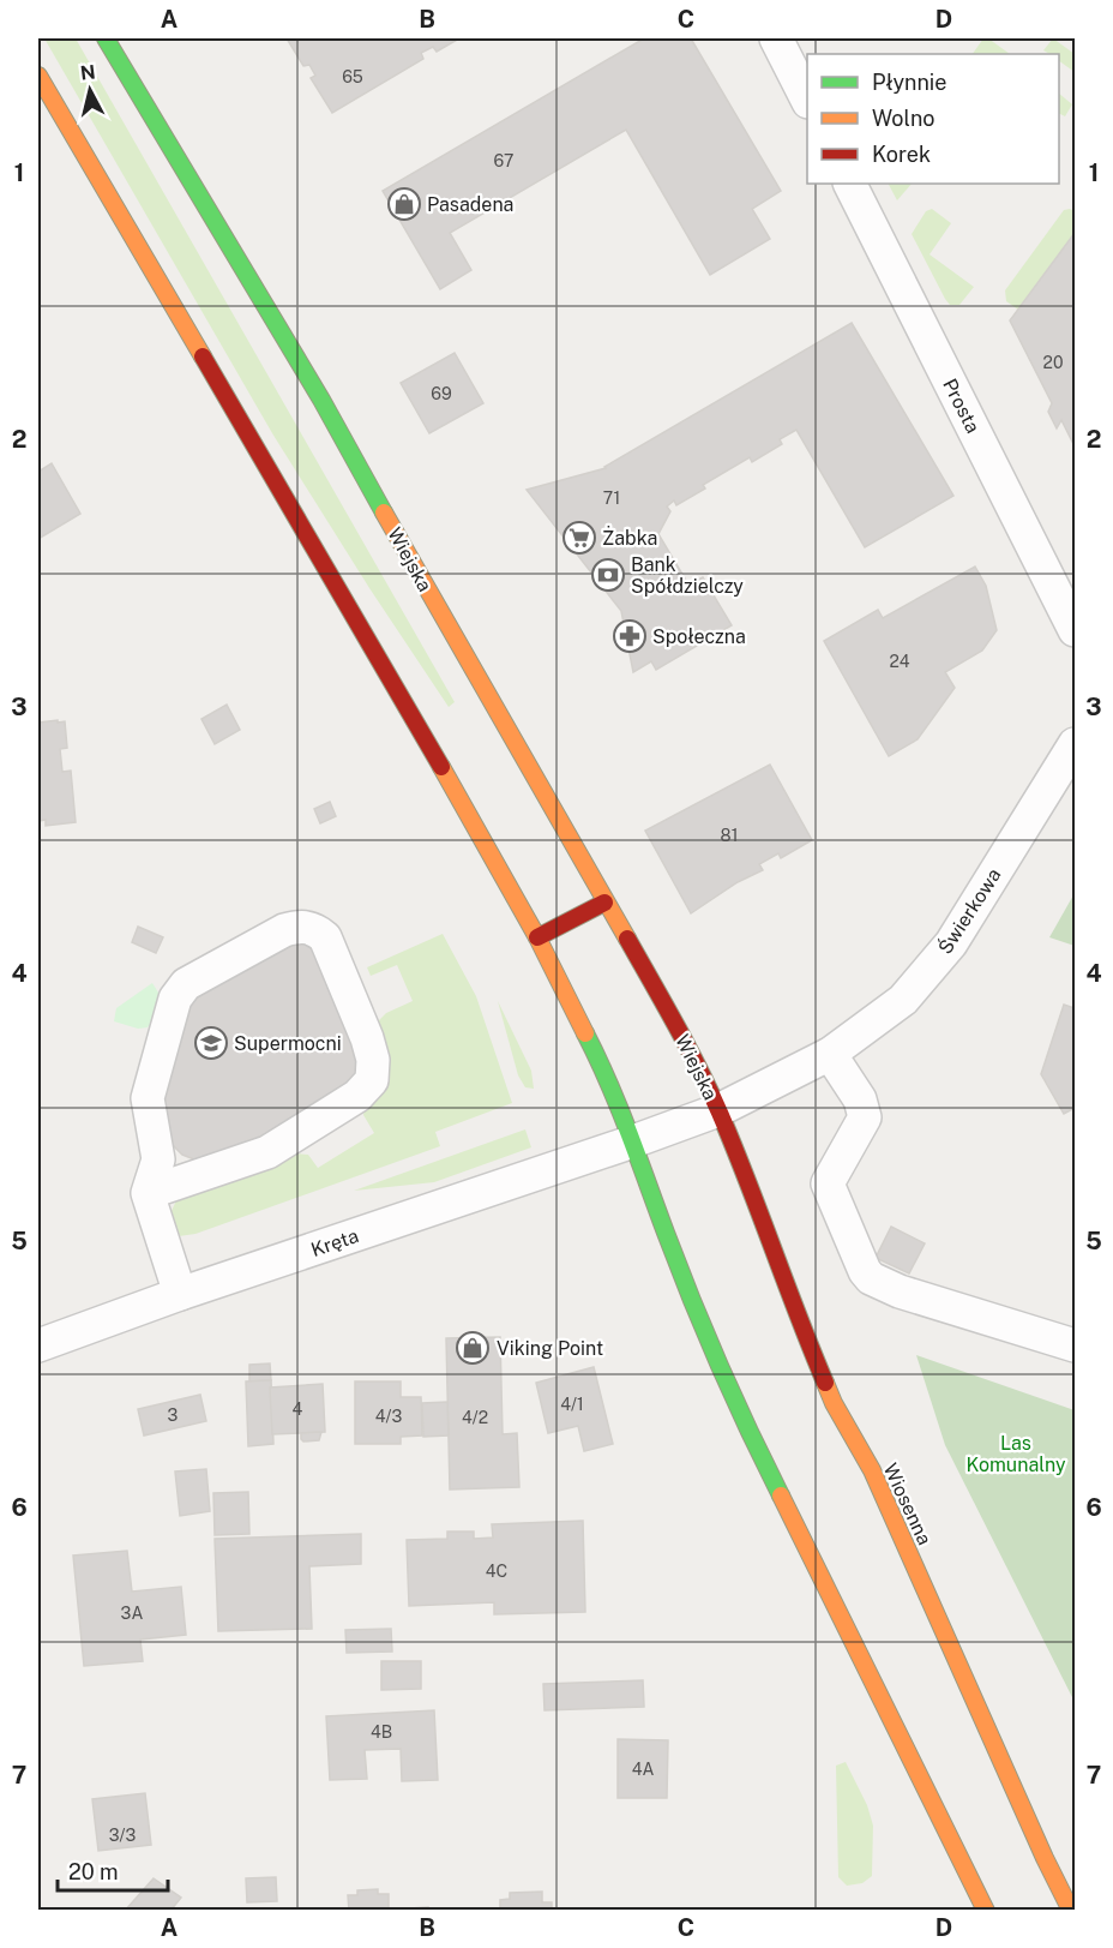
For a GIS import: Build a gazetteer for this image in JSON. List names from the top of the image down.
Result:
{
  "streets": {
    "main road": ["Wiejska", "Wiosenna"],
    "street": ["Prosta", "Świerkowa", "Kręta"]
  },
  "crossings": [
    ["Wiejska", "Świerkowa"],
    ["Wiejska", "Kręta"],
    ["Wiejska", "Wiosenna"],
    ["Świerkowa", "Wiosenna"]
  ],
  "parks": ["Las Komunalny"],
  "places": {
    "shop": ["Pasadena", "Viking Point"],
    "supermarket": ["Żabka"],
    "bank": ["Bank Spółdzielczy"],
    "pharmacy": ["Społeczna"],
    "school or university": ["Supermocni"]
  },
  "house_numbers": [
    "65",
    "67",
    "20",
    "69",
    "71",
    "24",
    "81",
    "4/1",
    "4",
    "3",
    "4/3",
    "4/2",
    "4C",
    "3A",
    "4B",
    "4A",
    "3/3"
  ],
  "legend": ["Płynnie", "Wolno", "Korek"],
  "scale_bar": "20 m",
  "north": "top",
  "grid": {
    "columns": [
      "A",
      "B",
      "C",
      "D"
    ],
    "rows": [
      "1",
      "2",
      "3",
      "4",
      "5",
      "6",
      "7"
    ]
  }
}
